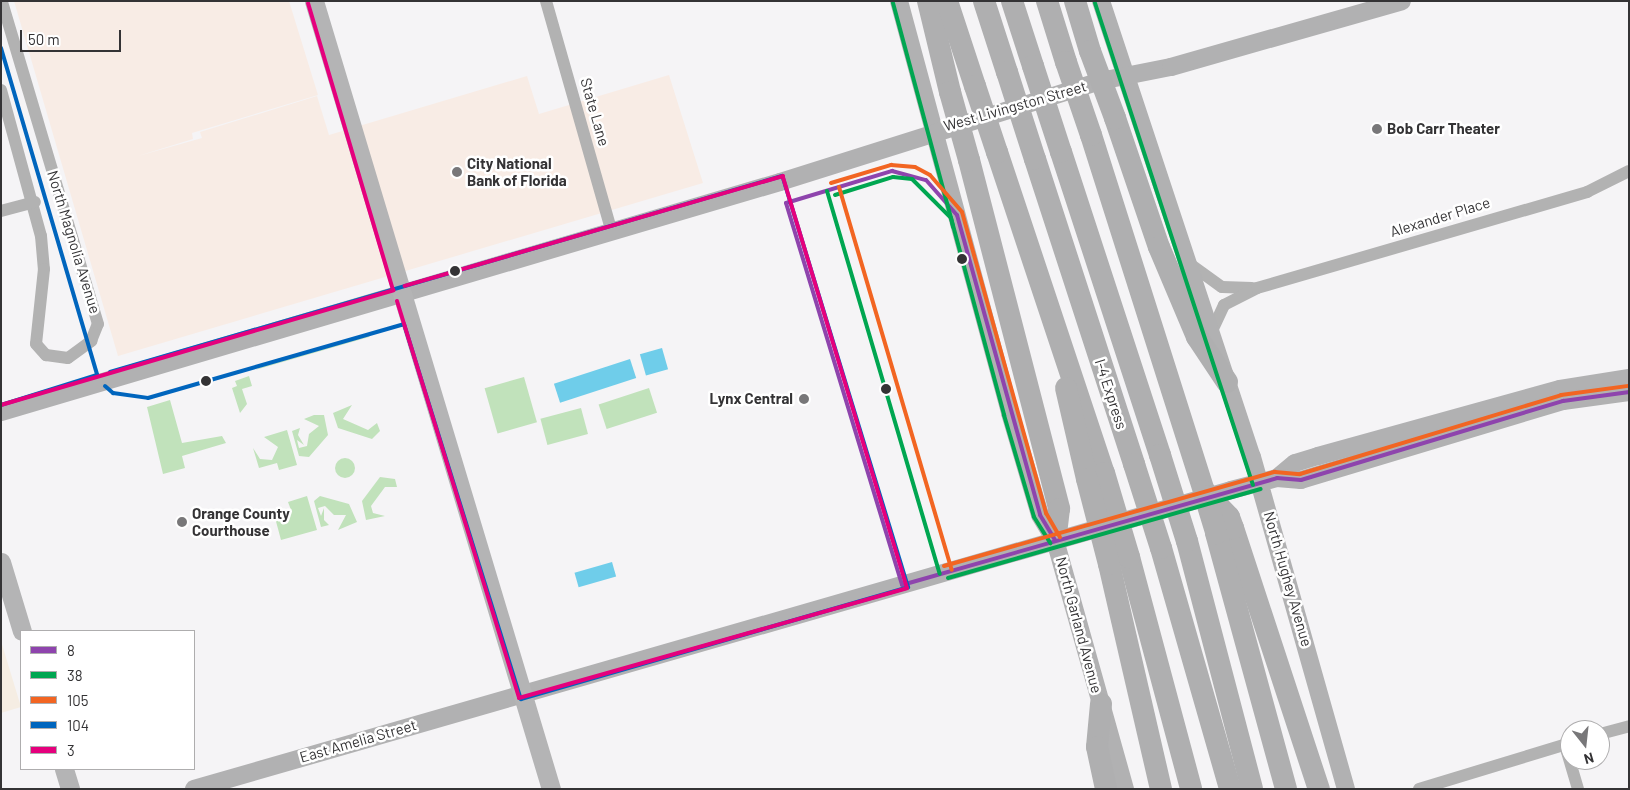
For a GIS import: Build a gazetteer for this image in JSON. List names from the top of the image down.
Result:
{
  "streets": {
    "highway": ["I-4 Express"],
    "street": [
      "West Livingston Street",
      "State Lane",
      "Alexander Place",
      "North Magnolia Avenue",
      "North Hughey Avenue",
      "North Garland Avenue",
      "East Amelia Street"
    ]
  },
  "crossings": [
    ["West Livingston Street", "State Lane"],
    ["West Livingston Street", "North Hughey Avenue"],
    ["West Livingston Street", "North Garland Avenue"],
    ["Alexander Place", "North Hughey Avenue"],
    ["North Hughey Avenue", "East Amelia Street"],
    ["North Garland Avenue", "East Amelia Street"]
  ],
  "places": [
    "Bob Carr Theater",
    "City National Bank of Florida",
    "Lynx Central",
    "Orange County Courthouse"
  ],
  "lines": [
    "transit line 38",
    "transit line 3",
    "transit line 104",
    "transit line 105",
    "transit line 8"
  ],
  "legend": [
    "8",
    "38",
    "105",
    "104",
    "3"
  ],
  "scale_bar": "50 m",
  "north": "bottom"
}
